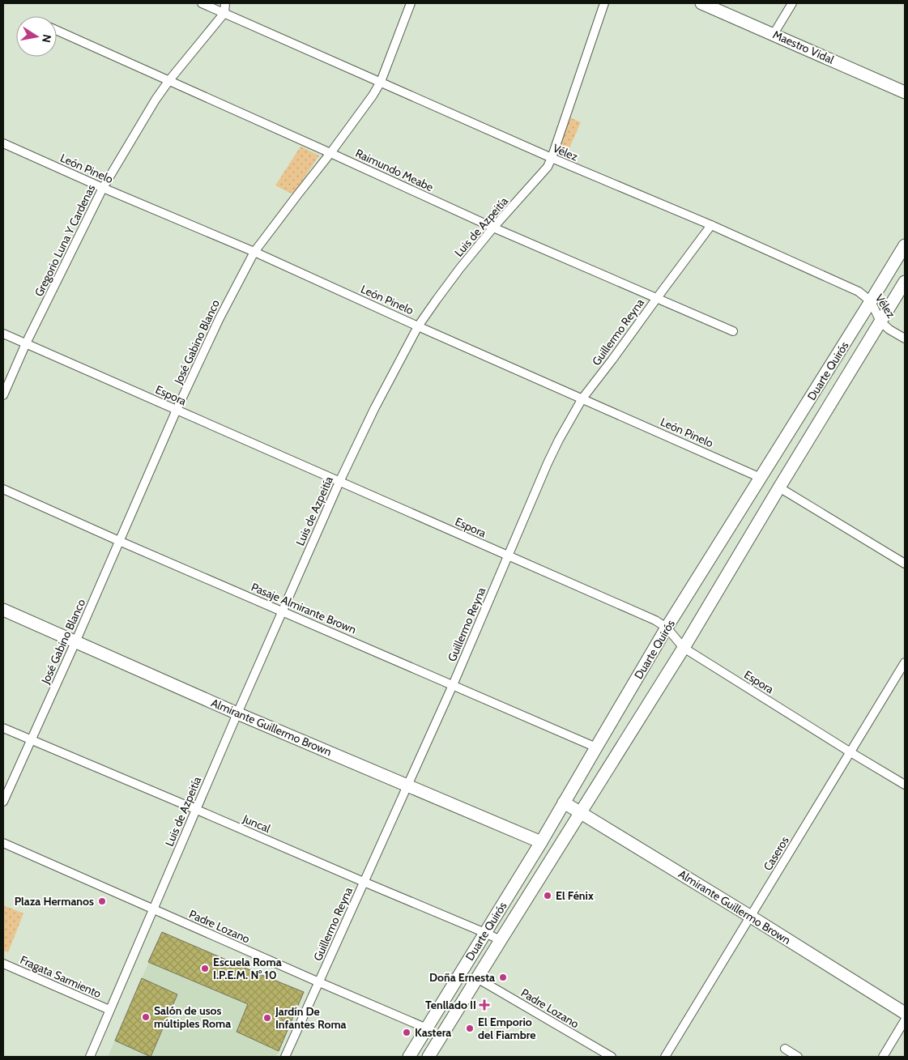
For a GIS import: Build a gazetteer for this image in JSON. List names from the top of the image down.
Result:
{
  "streets": {
    "main road": ["Maestro Vidal", "Duarte Quirós", "Almirante Guillermo Brown"],
    "street": [
      "Vélez",
      "León Pinelo",
      "Raimundo Meabe",
      "Luis de Azpeitía",
      "Gregorio Luna Y Cardenas",
      "Guillermo Reyna",
      "José Gabino Blanco",
      "Espora",
      "Pasaje Almirante Brown",
      "Juncal",
      "Caseros",
      "Padre Lozano",
      "Fragata Sarmiento"
    ]
  },
  "crossings": [
    ["Vélez", "Luis de Azpeitía"],
    ["Vélez", "Gregorio Luna Y Cardenas"],
    ["Vélez", "Guillermo Reyna"],
    ["Vélez", "José Gabino Blanco"],
    ["Vélez", "Duarte Quirós"],
    ["León Pinelo", "Luis de Azpeitía"],
    ["León Pinelo", "Gregorio Luna Y Cardenas"],
    ["León Pinelo", "Guillermo Reyna"],
    ["León Pinelo", "José Gabino Blanco"],
    ["León Pinelo", "Duarte Quirós"],
    ["Raimundo Meabe", "Luis de Azpeitía"],
    ["Raimundo Meabe", "Gregorio Luna Y Cardenas"],
    ["Raimundo Meabe", "Guillermo Reyna"],
    ["Raimundo Meabe", "José Gabino Blanco"],
    ["Luis de Azpeitía", "Espora"],
    ["Luis de Azpeitía", "Pasaje Almirante Brown"],
    ["Luis de Azpeitía", "Almirante Guillermo Brown"],
    ["Luis de Azpeitía", "Juncal"],
    ["Luis de Azpeitía", "Padre Lozano"],
    ["Luis de Azpeitía", "Fragata Sarmiento"],
    ["Gregorio Luna Y Cardenas", "Espora"],
    ["Guillermo Reyna", "Espora"],
    ["Guillermo Reyna", "Pasaje Almirante Brown"],
    ["Guillermo Reyna", "Almirante Guillermo Brown"],
    ["Guillermo Reyna", "Juncal"],
    ["Guillermo Reyna", "Padre Lozano"],
    ["José Gabino Blanco", "Espora"],
    ["José Gabino Blanco", "Pasaje Almirante Brown"],
    ["José Gabino Blanco", "Almirante Guillermo Brown"],
    ["José Gabino Blanco", "Juncal"],
    ["Duarte Quirós", "Espora"],
    ["Duarte Quirós", "Pasaje Almirante Brown"],
    ["Duarte Quirós", "Almirante Guillermo Brown"],
    ["Duarte Quirós", "Juncal"],
    ["Duarte Quirós", "Padre Lozano"],
    ["Espora", "Caseros"],
    ["Almirante Guillermo Brown", "Caseros"]
  ],
  "places": {
    "other": [
      "El Fénix",
      "Plaza Hermanos",
      "Escuela Roma I.P.E.M. N° 10",
      "Doña Ernesta",
      "Salón de usos múltiples Roma",
      "Jardín De Infantes Roma",
      "El Emporio del Fiambre",
      "Kastera"
    ],
    "health": ["Tenllado II"]
  },
  "north": "right"
}
